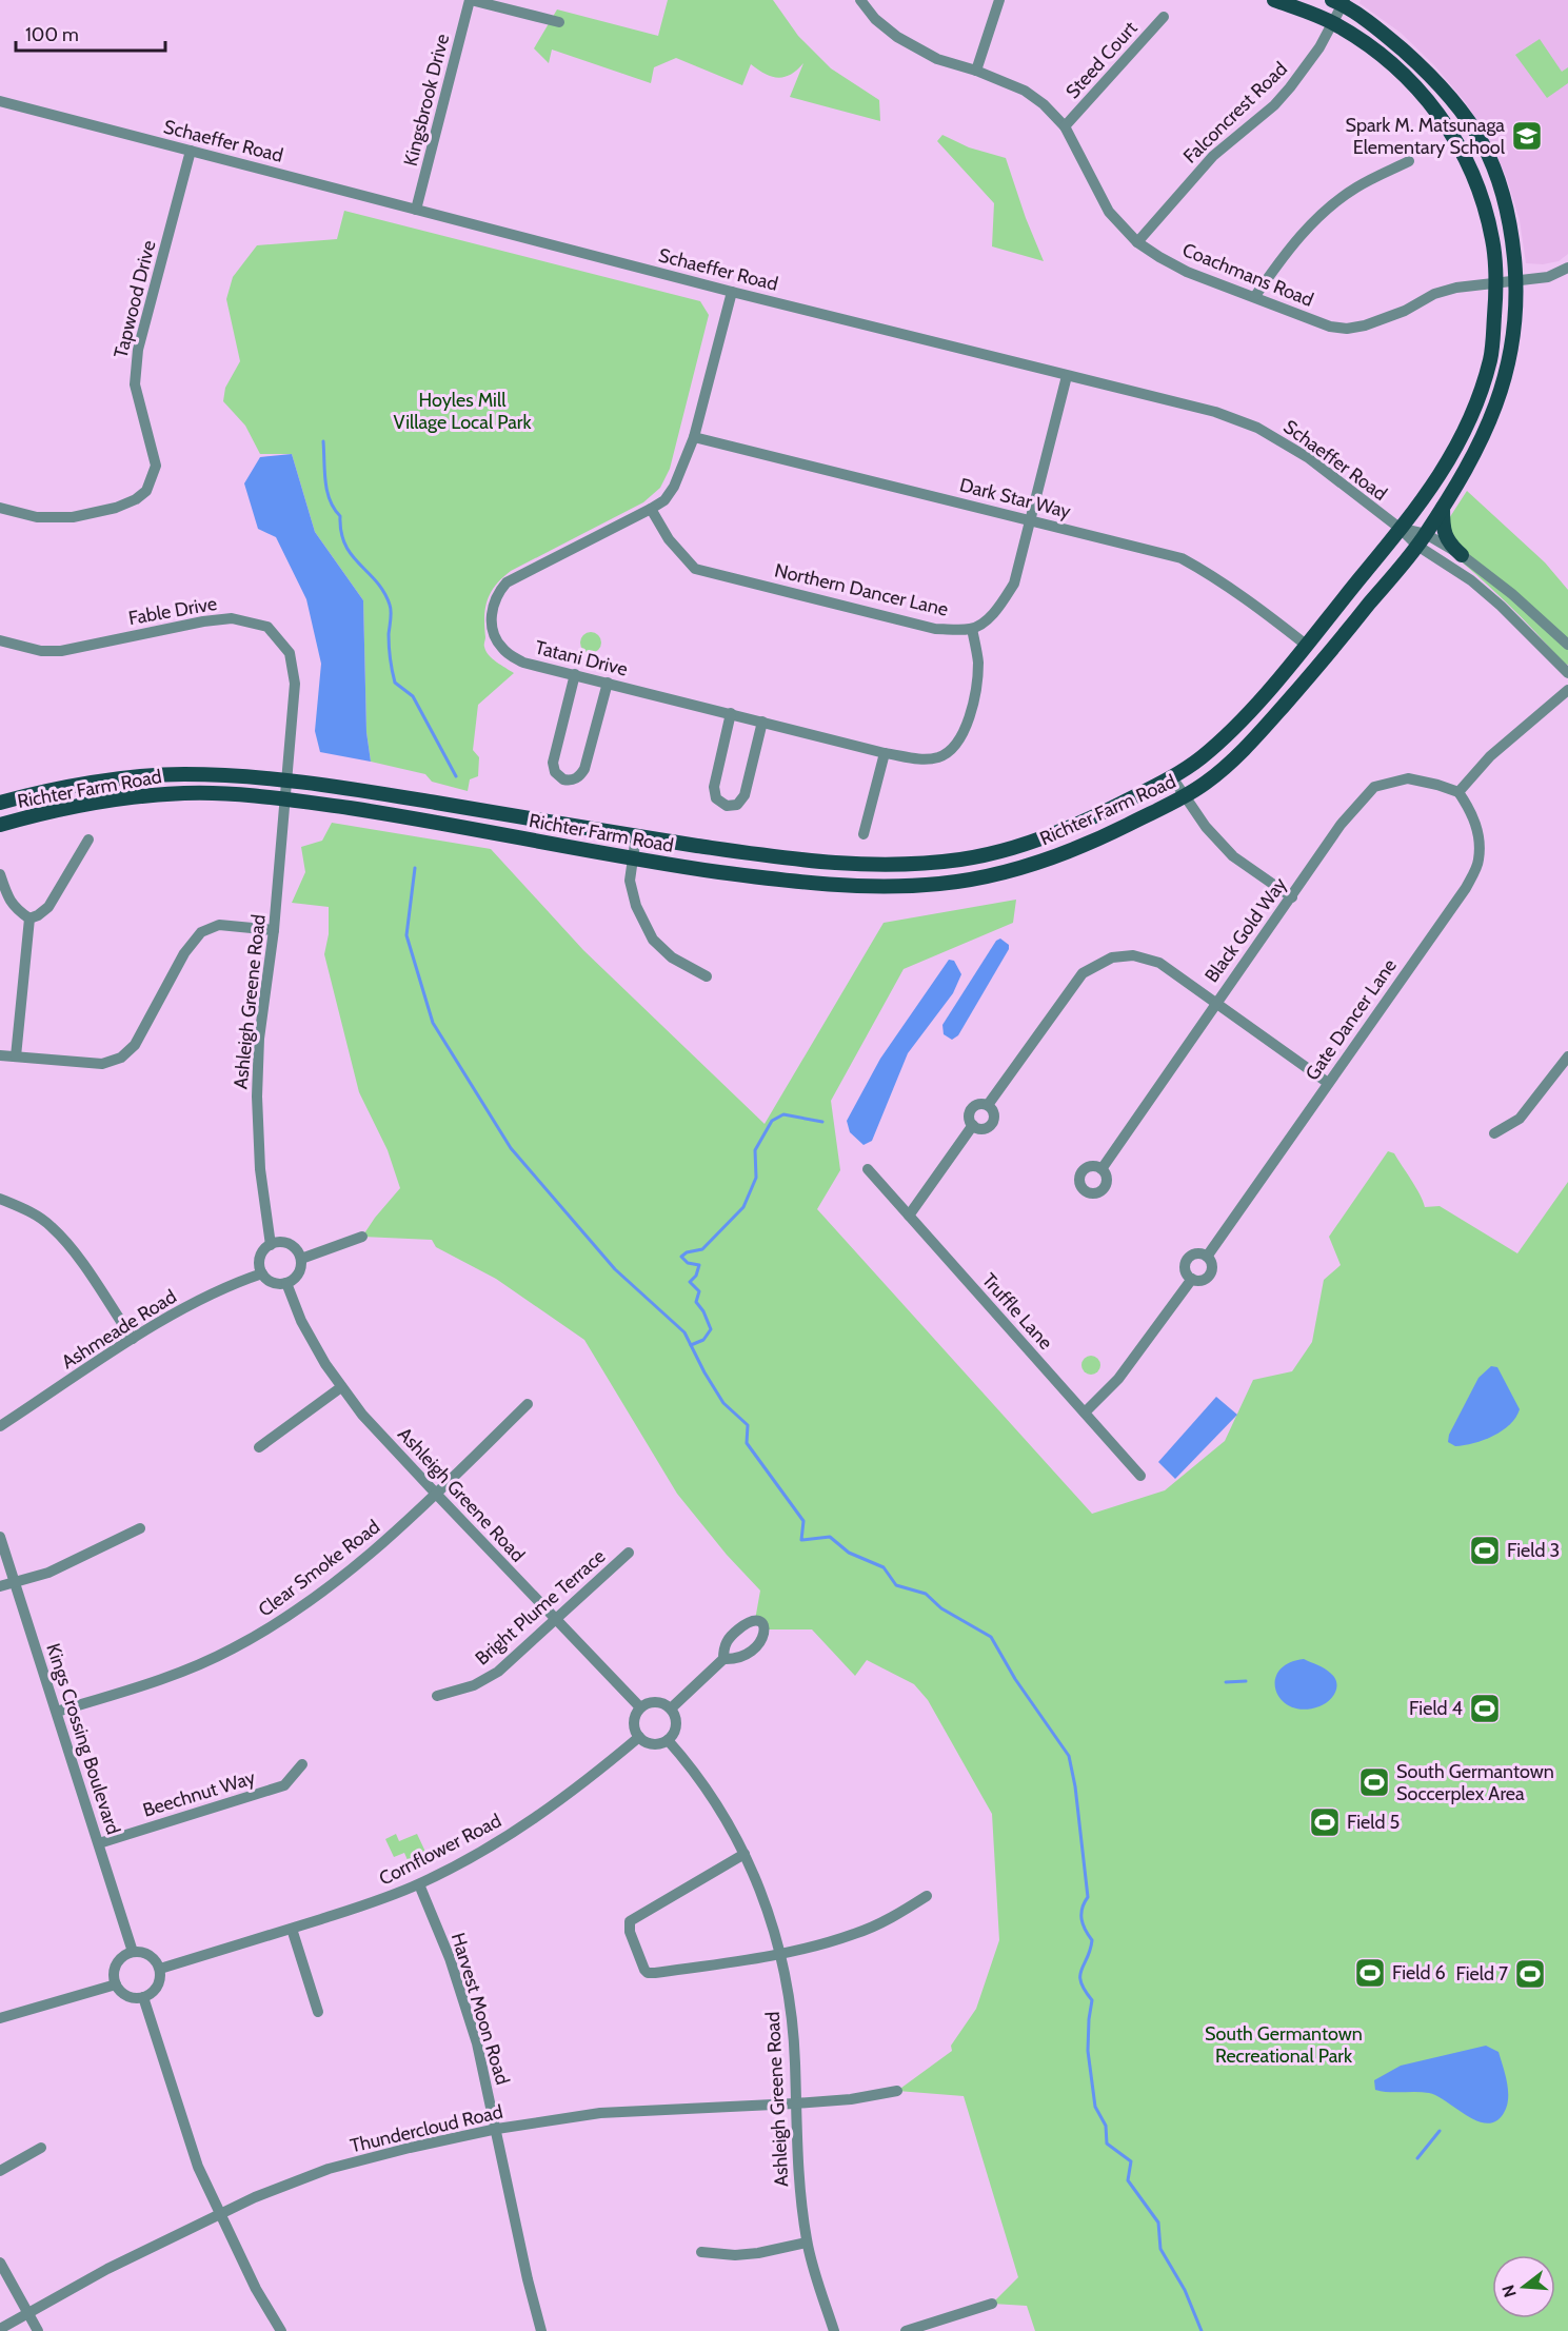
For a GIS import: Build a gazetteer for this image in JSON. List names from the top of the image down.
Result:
{
  "streets": {
    "main road": ["Richter Farm Road"],
    "street": [
      "Steed Court",
      "Kingsbrook Drive",
      "Falconcrest Road",
      "Schaeffer Road",
      "Coachmans Road",
      "Tapwood Drive",
      "Dark Star Way",
      "Northern Dancer Lane",
      "Fable Drive",
      "Tatani Drive",
      "Black Gold Way",
      "Ashleigh Greene Road",
      "Gate Dancer Lane",
      "Truffle Lane",
      "Ashmeade Road",
      "Clear Smoke Road",
      "Bright Plume Terrace",
      "Kings Crossing Boulevard",
      "Beechnut Way",
      "Cornflower Road",
      "Harvest Moon Road",
      "Thundercloud Road"
    ]
  },
  "crossings": [
    ["Steed Court", "Coachmans Road"],
    ["Kingsbrook Drive", "Schaeffer Road"],
    ["Falconcrest Road", "Coachmans Road"],
    ["Falconcrest Road", "Richter Farm Road"],
    ["Schaeffer Road", "Tapwood Drive"],
    ["Schaeffer Road", "Northern Dancer Lane"],
    ["Schaeffer Road", "Tatani Drive"],
    ["Schaeffer Road", "Richter Farm Road"],
    ["Coachmans Road", "Richter Farm Road"],
    ["Dark Star Way", "Northern Dancer Lane"],
    ["Dark Star Way", "Tatani Drive"],
    ["Dark Star Way", "Richter Farm Road"],
    ["Northern Dancer Lane", "Tatani Drive"],
    ["Fable Drive", "Richter Farm Road"],
    ["Fable Drive", "Ashleigh Greene Road"],
    ["Richter Farm Road", "Ashleigh Greene Road"],
    ["Black Gold Way", "Gate Dancer Lane"],
    ["Ashleigh Greene Road", "Ashmeade Road"],
    ["Ashleigh Greene Road", "Clear Smoke Road"],
    ["Ashleigh Greene Road", "Bright Plume Terrace"],
    ["Ashleigh Greene Road", "Cornflower Road"],
    ["Ashleigh Greene Road", "Thundercloud Road"],
    ["Gate Dancer Lane", "Truffle Lane"],
    ["Clear Smoke Road", "Kings Crossing Boulevard"],
    ["Kings Crossing Boulevard", "Beechnut Way"],
    ["Kings Crossing Boulevard", "Cornflower Road"],
    ["Cornflower Road", "Harvest Moon Road"],
    ["Harvest Moon Road", "Thundercloud Road"]
  ],
  "parks": ["Hoyles Mill Village Local Park", "South Germantown Recreational Park"],
  "places": {
    "school or university": ["Spark M. Matsunaga Elementary School"],
    "sports": [
      "Field 3",
      "Field 4",
      "South Germantown Soccerplex Area",
      "Field 5",
      "Field 6",
      "Field 7"
    ]
  },
  "scale_bar": "100 m",
  "north": "left"
}
